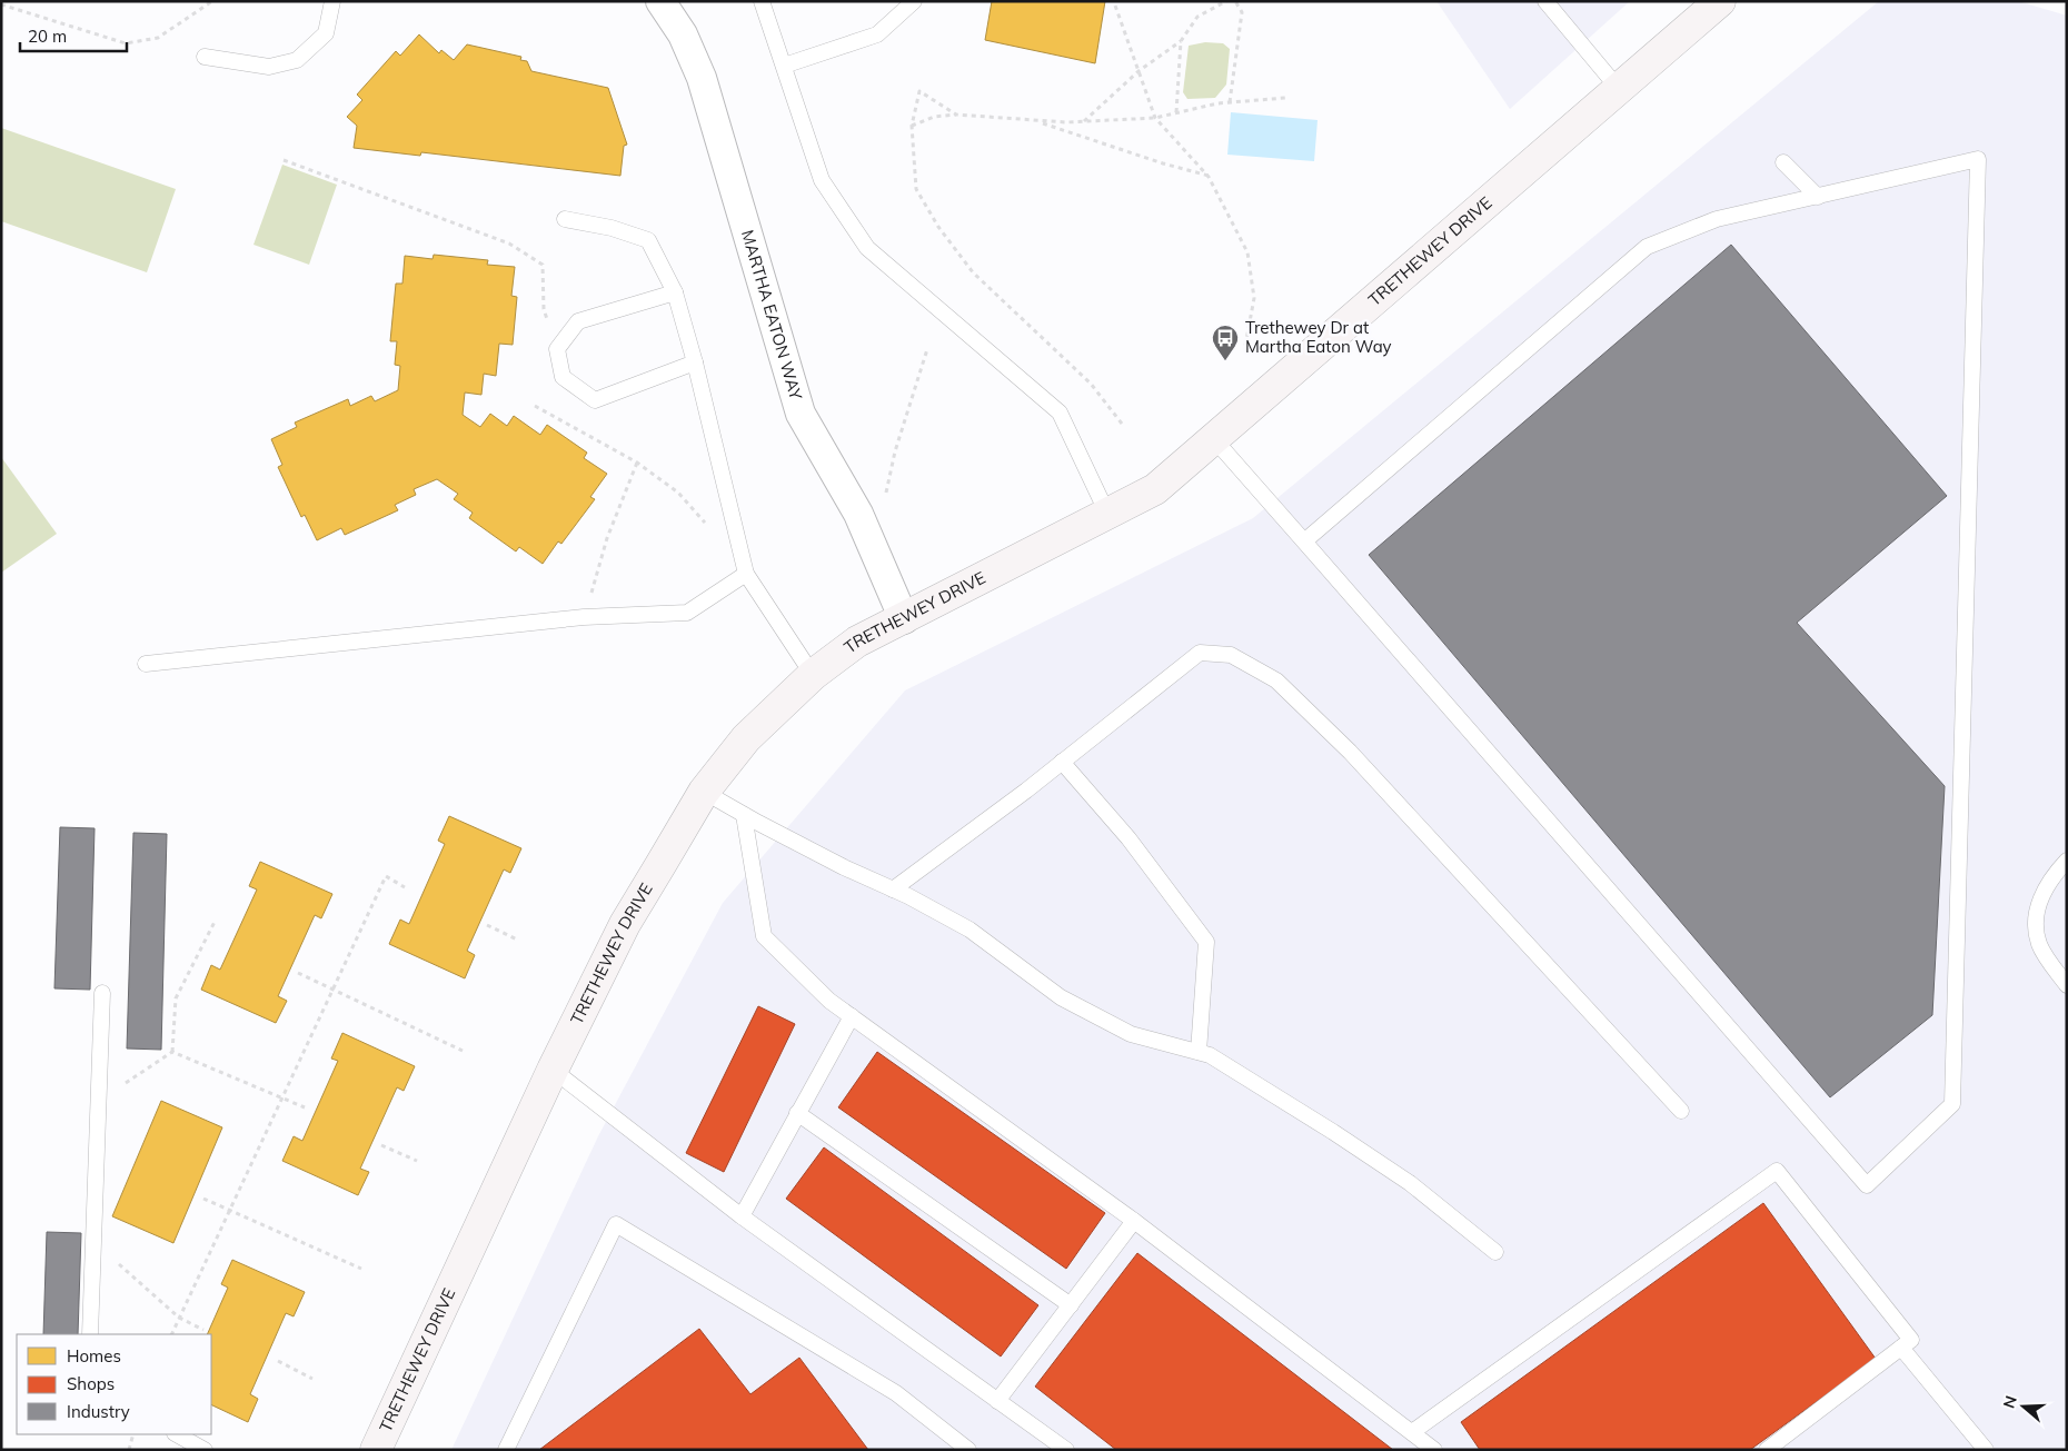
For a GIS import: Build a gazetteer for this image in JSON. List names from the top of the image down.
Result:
{
  "streets": {
    "main road": ["TRETHEWEY DRIVE"],
    "street": ["MARTHA EATON WAY"]
  },
  "crossings": [
    ["TRETHEWEY DRIVE", "MARTHA EATON WAY"]
  ],
  "places": {
    "bus stop": ["Trethewey Dr at Martha Eaton Way"]
  },
  "legend": ["Homes", "Shops", "Industry"],
  "scale_bar": "20 m",
  "north": "left"
}
